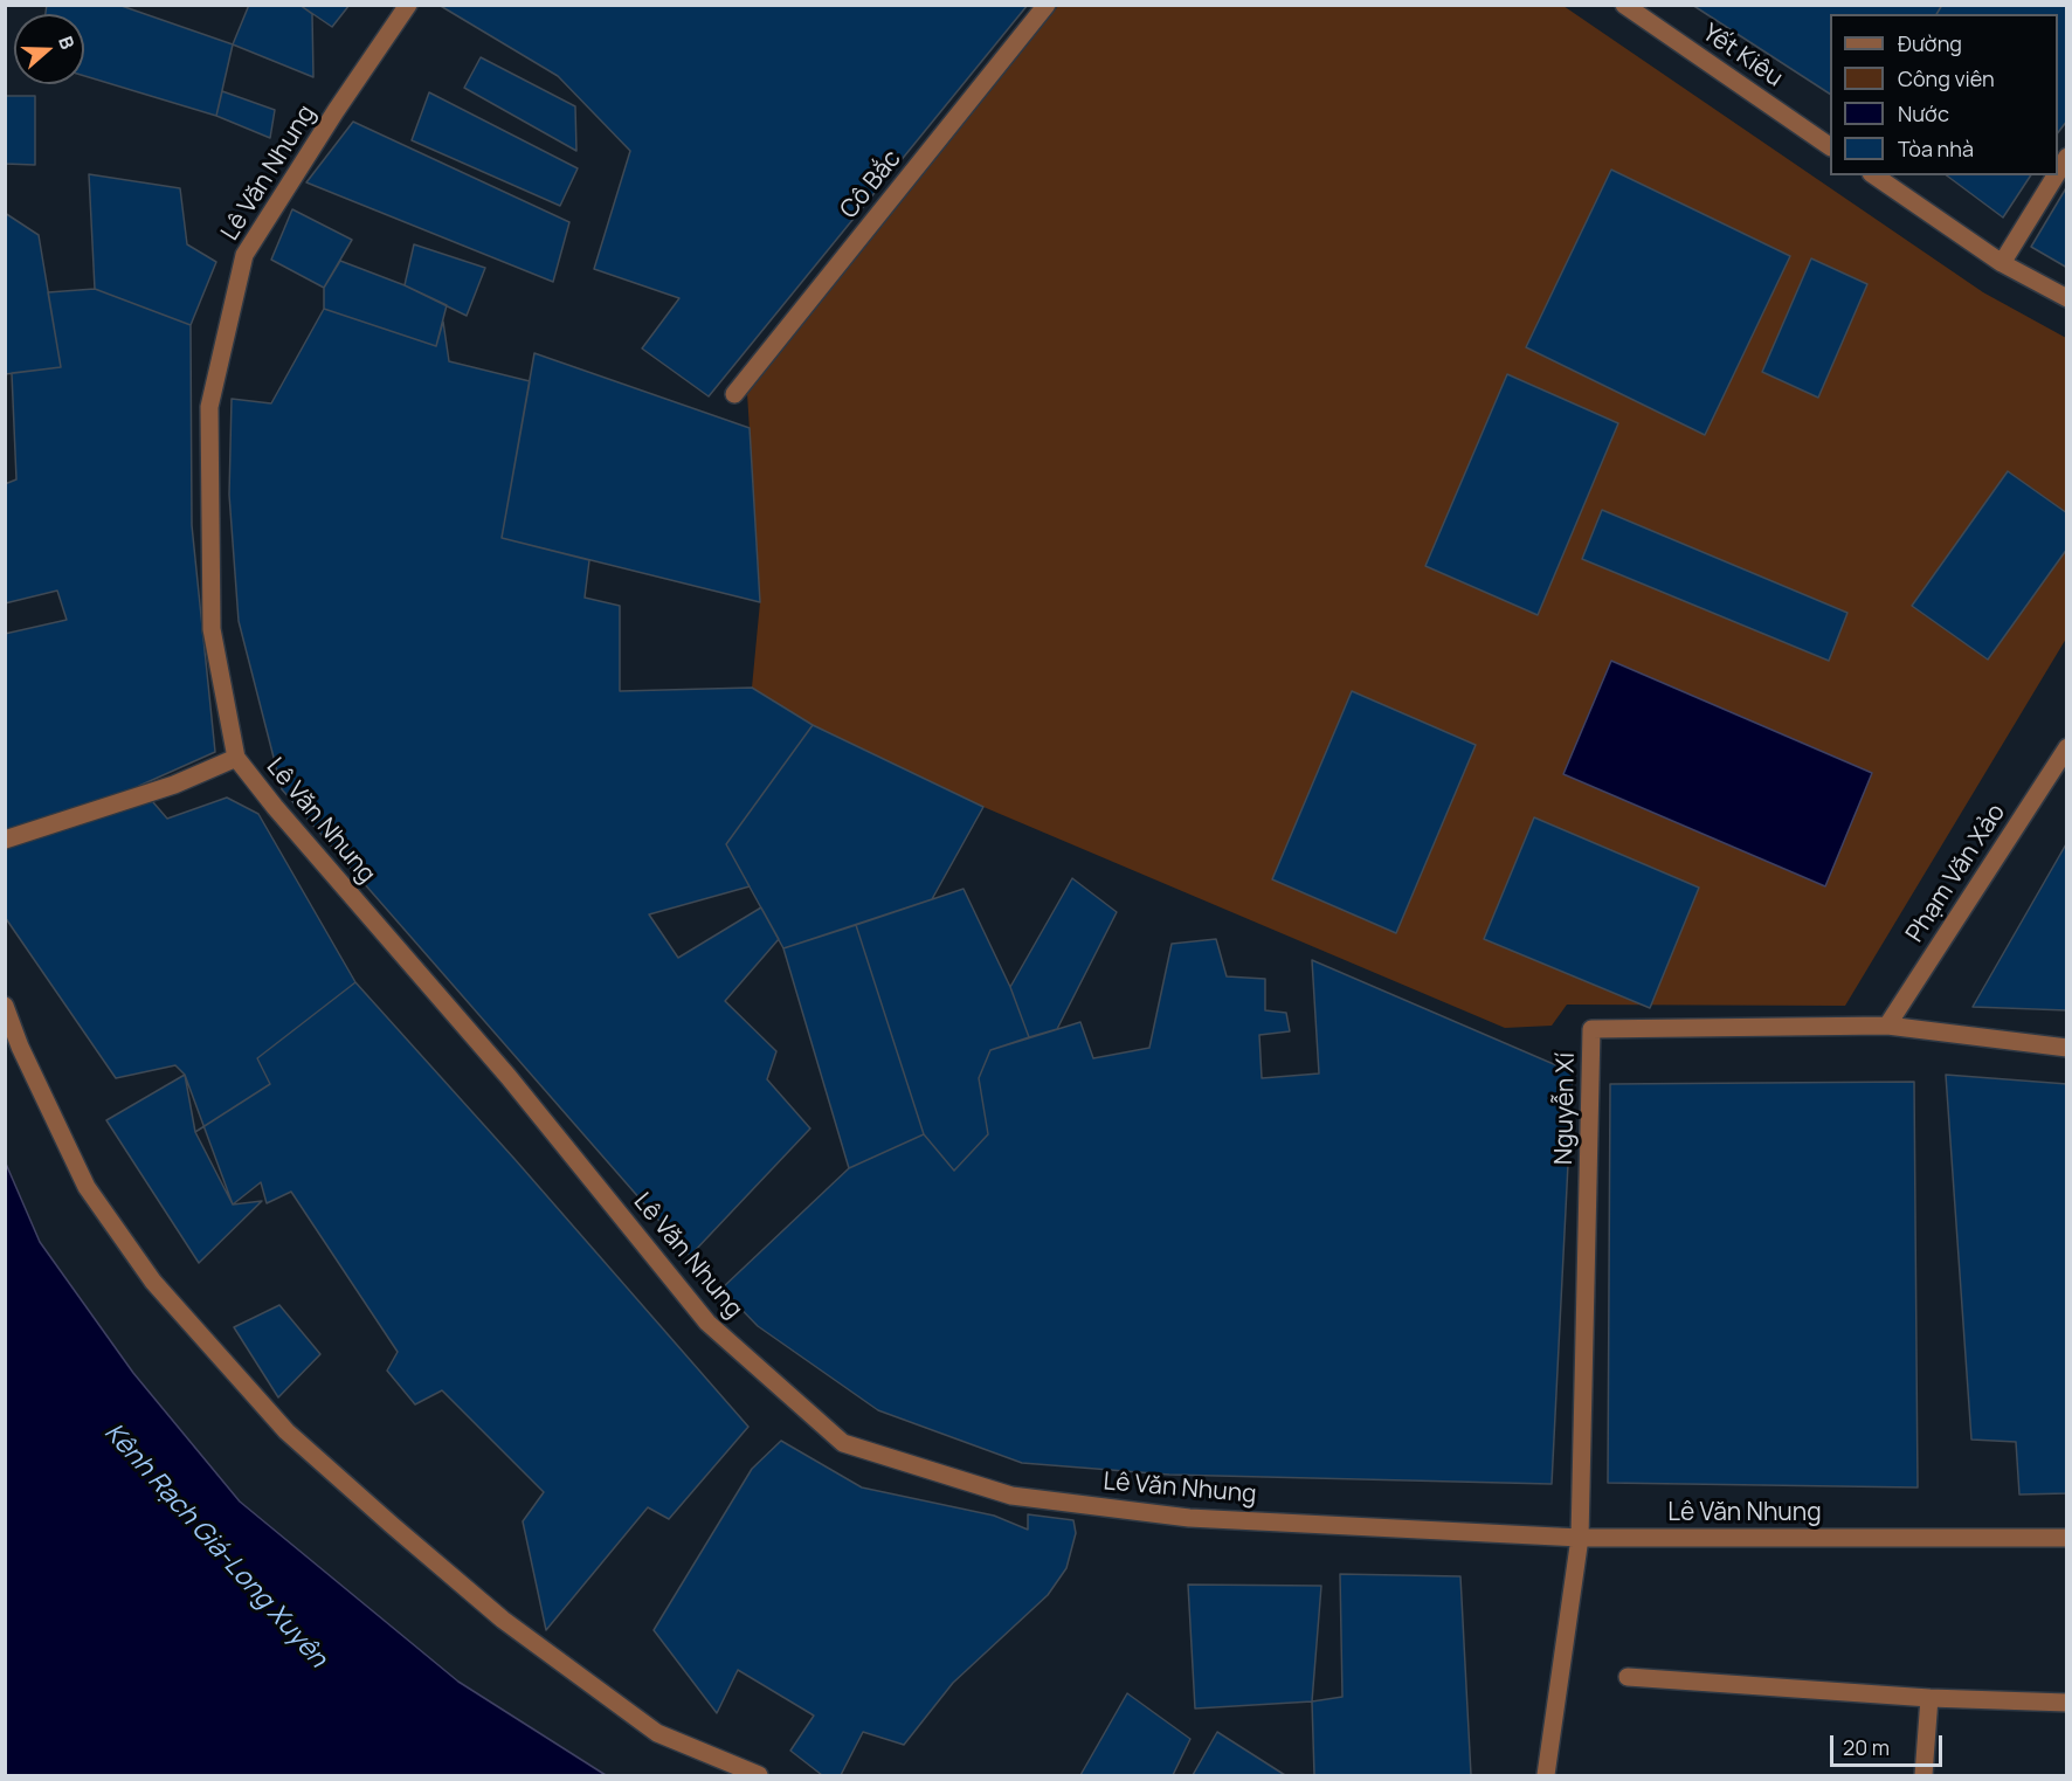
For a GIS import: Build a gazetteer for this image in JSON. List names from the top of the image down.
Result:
{
  "streets": {
    "street": [
      "Yết Kiêu",
      "Lê Văn Nhung",
      "Cô Bắc",
      "Phạm Văn Xảo",
      "Nguyễn Xí"
    ]
  },
  "crossings": [
    ["Lê Văn Nhung", "Nguyễn Xí"],
    ["Phạm Văn Xảo", "Nguyễn Xí"]
  ],
  "water": ["Kênh Rạch Giá-Long Xuyên"],
  "legend": [
    "Đường",
    "Công viên",
    "Nước",
    "Tòa nhà"
  ],
  "scale_bar": "20 m",
  "north": "right"
}
